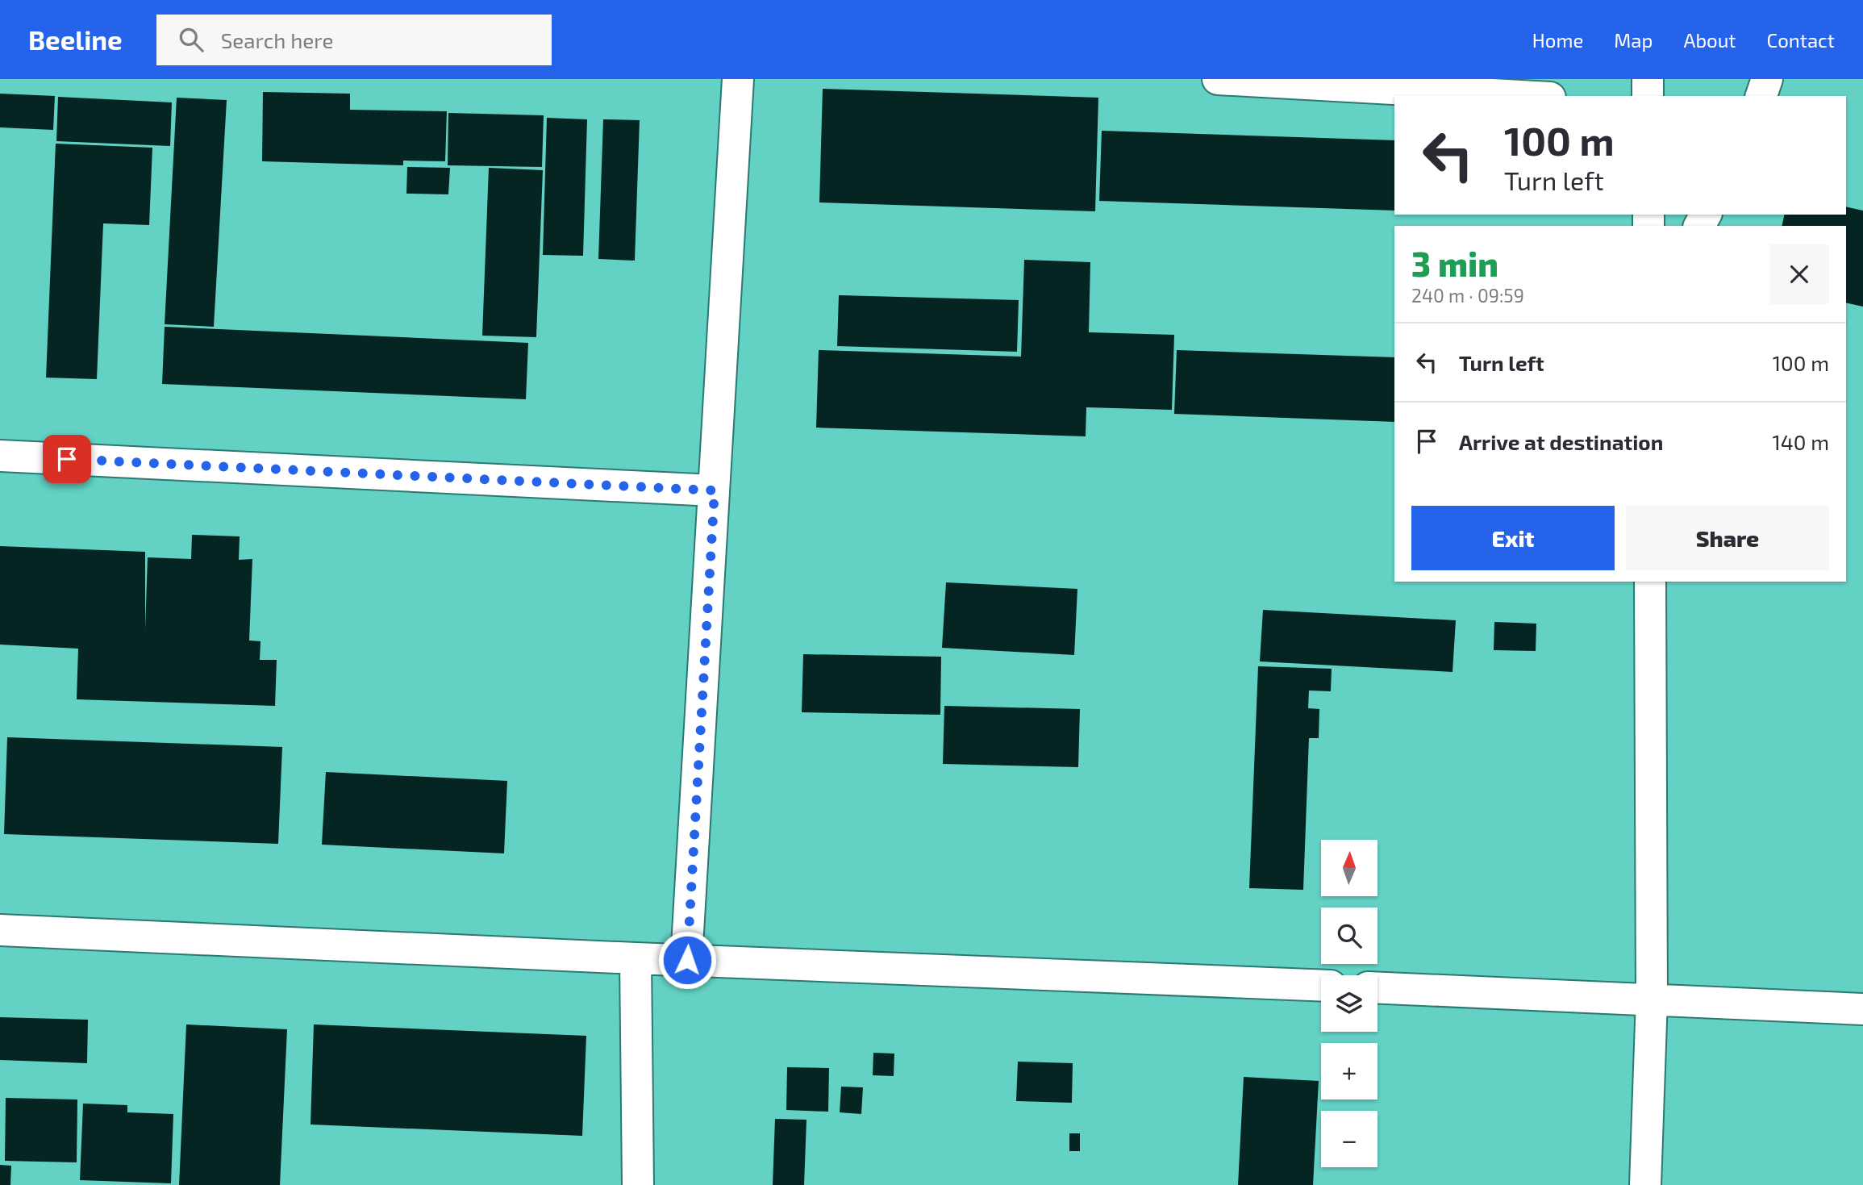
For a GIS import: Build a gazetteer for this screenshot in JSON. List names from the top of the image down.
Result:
{
  "north": "top",
  "page": {
    "header": "Beeline",
    "search": "Search here",
    "nav": [
      "Home",
      "Map",
      "About",
      "Contact"
    ],
    "turn": ["100 m", "Turn left"],
    "heading": ["3 min", "240 m · 09:59"],
    "list": [
      {
        "name": "Turn left",
        "value": "100 m"
      },
      {
        "name": "Arrive at destination",
        "value": "140 m"
      }
    ],
    "buttons": ["Exit", "Share"],
    "map_buttons": ["+", "−"]
  }
}
